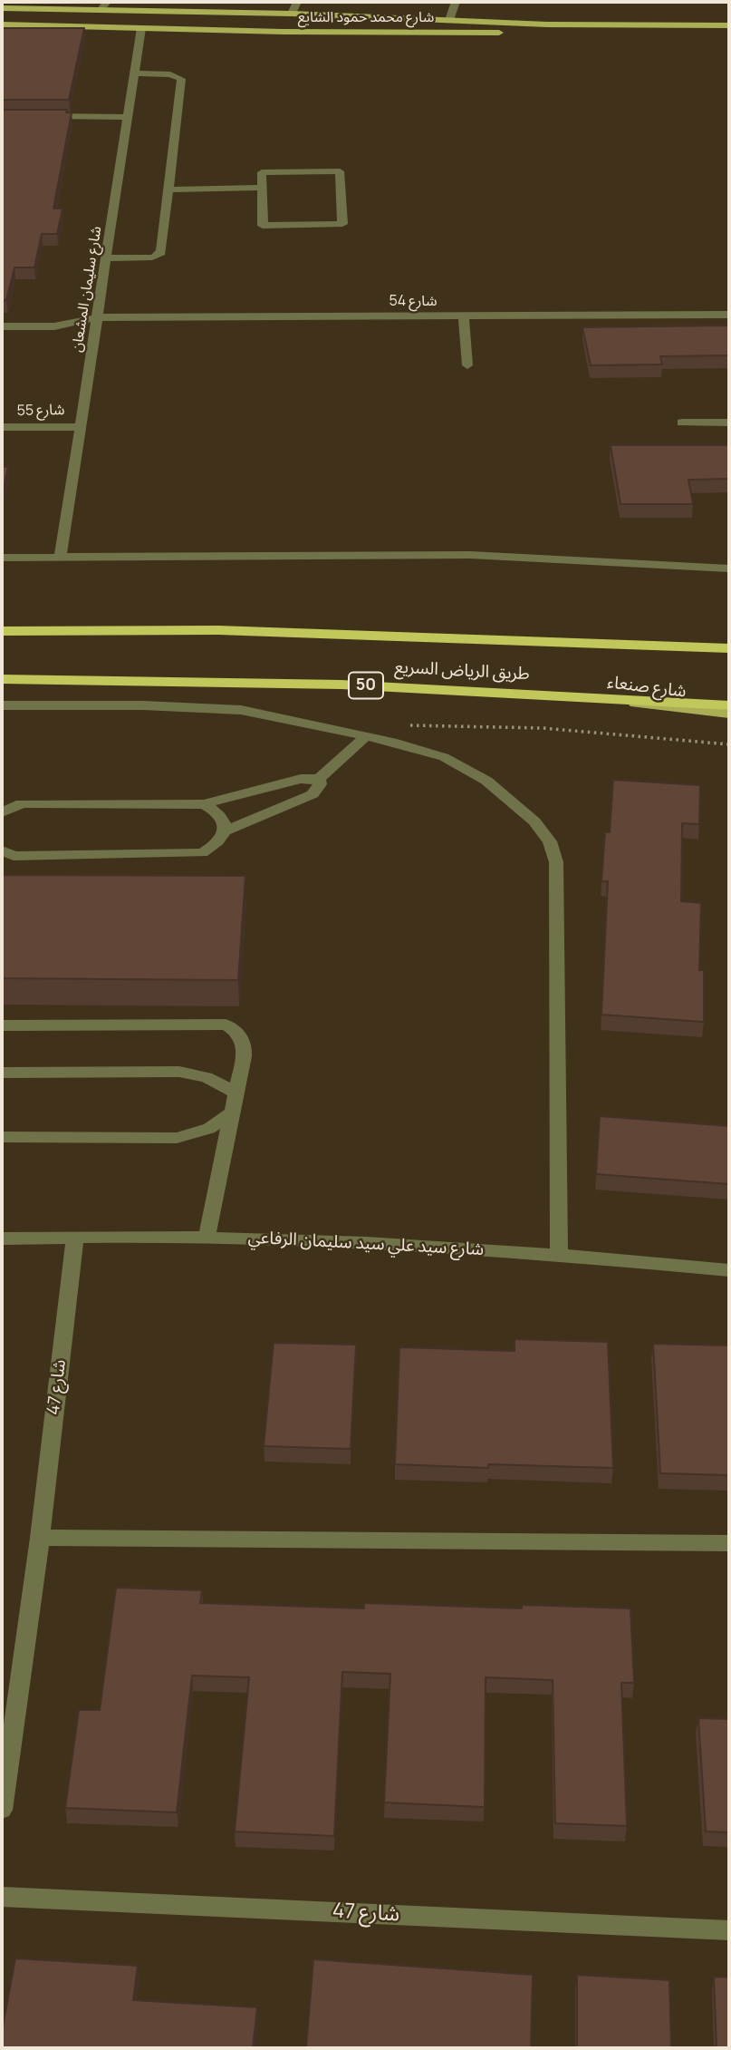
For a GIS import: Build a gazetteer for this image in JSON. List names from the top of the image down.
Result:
{
  "streets": {
    "highway": ["طريق الرياض السريع", "50"],
    "main road": ["شارع محمد حمود الشايع", "شارع صنعاء"],
    "street": [
      "شارع سليمان المشعان",
      "شارع 54",
      "شارع 55",
      "شارع سيد علي سيد سليمان الرفاعي",
      "شارع 47"
    ]
  },
  "crossings": [
    ["شارع محمد حمود الشايع", "شارع سليمان المشعان"],
    ["شارع سليمان المشعان", "شارع 54"],
    ["شارع سليمان المشعان", "شارع 55"],
    ["طريق الرياض السريع", "شارع صنعاء"],
    ["شارع سيد علي سيد سليمان الرفاعي", "شارع 47"]
  ]
}
